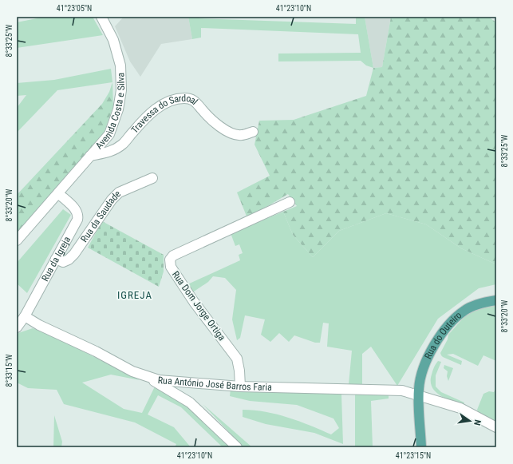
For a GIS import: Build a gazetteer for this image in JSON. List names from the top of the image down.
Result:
{
  "streets": {
    "main road": ["Rua do Outeiro"],
    "street": [
      "Avenida Costa e Silva",
      "Travessa do Sardoal",
      "Rua da Saudade",
      "Rua da Igreja",
      "Rua Dom Jorge Ortiga",
      "Rua António José Barros Faria"
    ]
  },
  "crossings": [
    ["Avenida Costa e Silva", "Travessa do Sardoal"],
    ["Avenida Costa e Silva", "Rua da Igreja"],
    ["Rua da Saudade", "Rua da Igreja"],
    ["Rua da Igreja", "Rua António José Barros Faria"],
    ["Rua Dom Jorge Ortiga", "Rua António José Barros Faria"],
    ["Rua do Outeiro", "Rua António José Barros Faria"]
  ],
  "districts": ["IGREJA"],
  "north": "right",
  "coordinates": [
    "41°23'05\"N",
    "41°23'10\"N",
    "8°33'25\"W",
    "8°33'20\"W",
    "8°33'15\"W",
    "41°23'15\"N"
  ]
}
